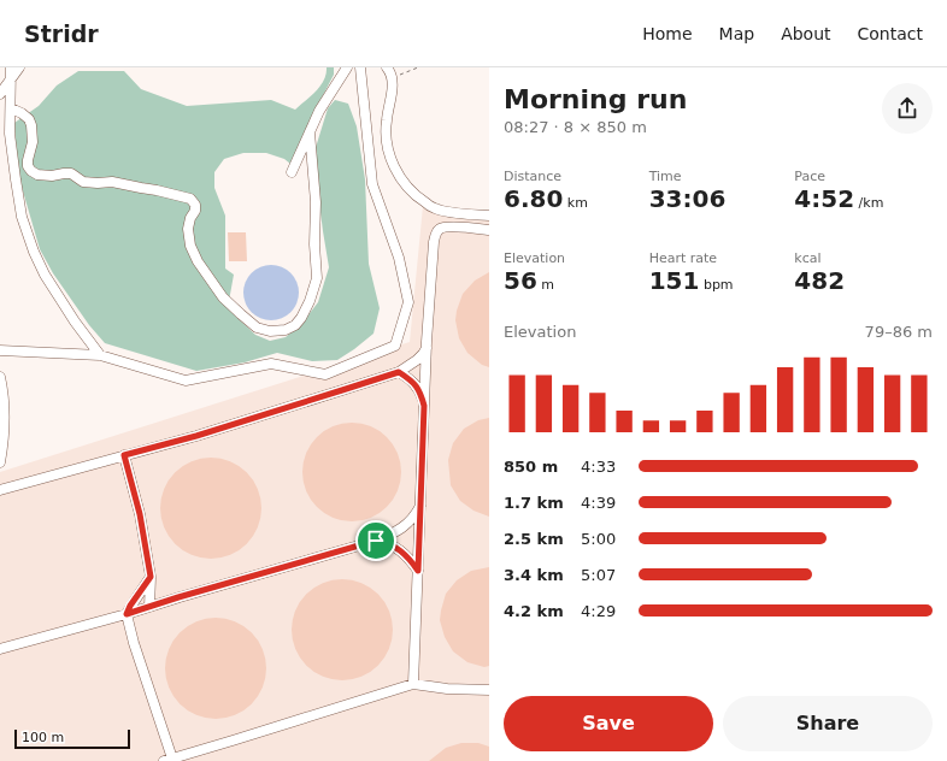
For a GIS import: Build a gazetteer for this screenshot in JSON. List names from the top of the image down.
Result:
{
  "scale_bar": "100 m",
  "page": {
    "header": "Stridr",
    "nav": [
      "Home",
      "Map",
      "About",
      "Contact"
    ],
    "heading": ["Morning run", "08:27 · 8 × 850 m"],
    "stats": [
      ["Distance", "6.80 km"],
      ["Time", "33:06"],
      ["Pace", "4:52 /km"],
      ["Elevation", "56 m"],
      ["Heart rate", "151 bpm"],
      ["kcal", "482"]
    ],
    "chart": ["Elevation", "79–86 m"],
    "list": [
      {
        "name": "850 m",
        "note": "4:33"
      },
      {
        "name": "1.7 km",
        "note": "4:39"
      },
      {
        "name": "2.5 km",
        "note": "5:00"
      },
      {
        "name": "3.4 km",
        "note": "5:07"
      },
      {
        "name": "4.2 km",
        "note": "4:29"
      }
    ],
    "buttons": ["Save", "Share"],
    "scale": "100 m"
  }
}
